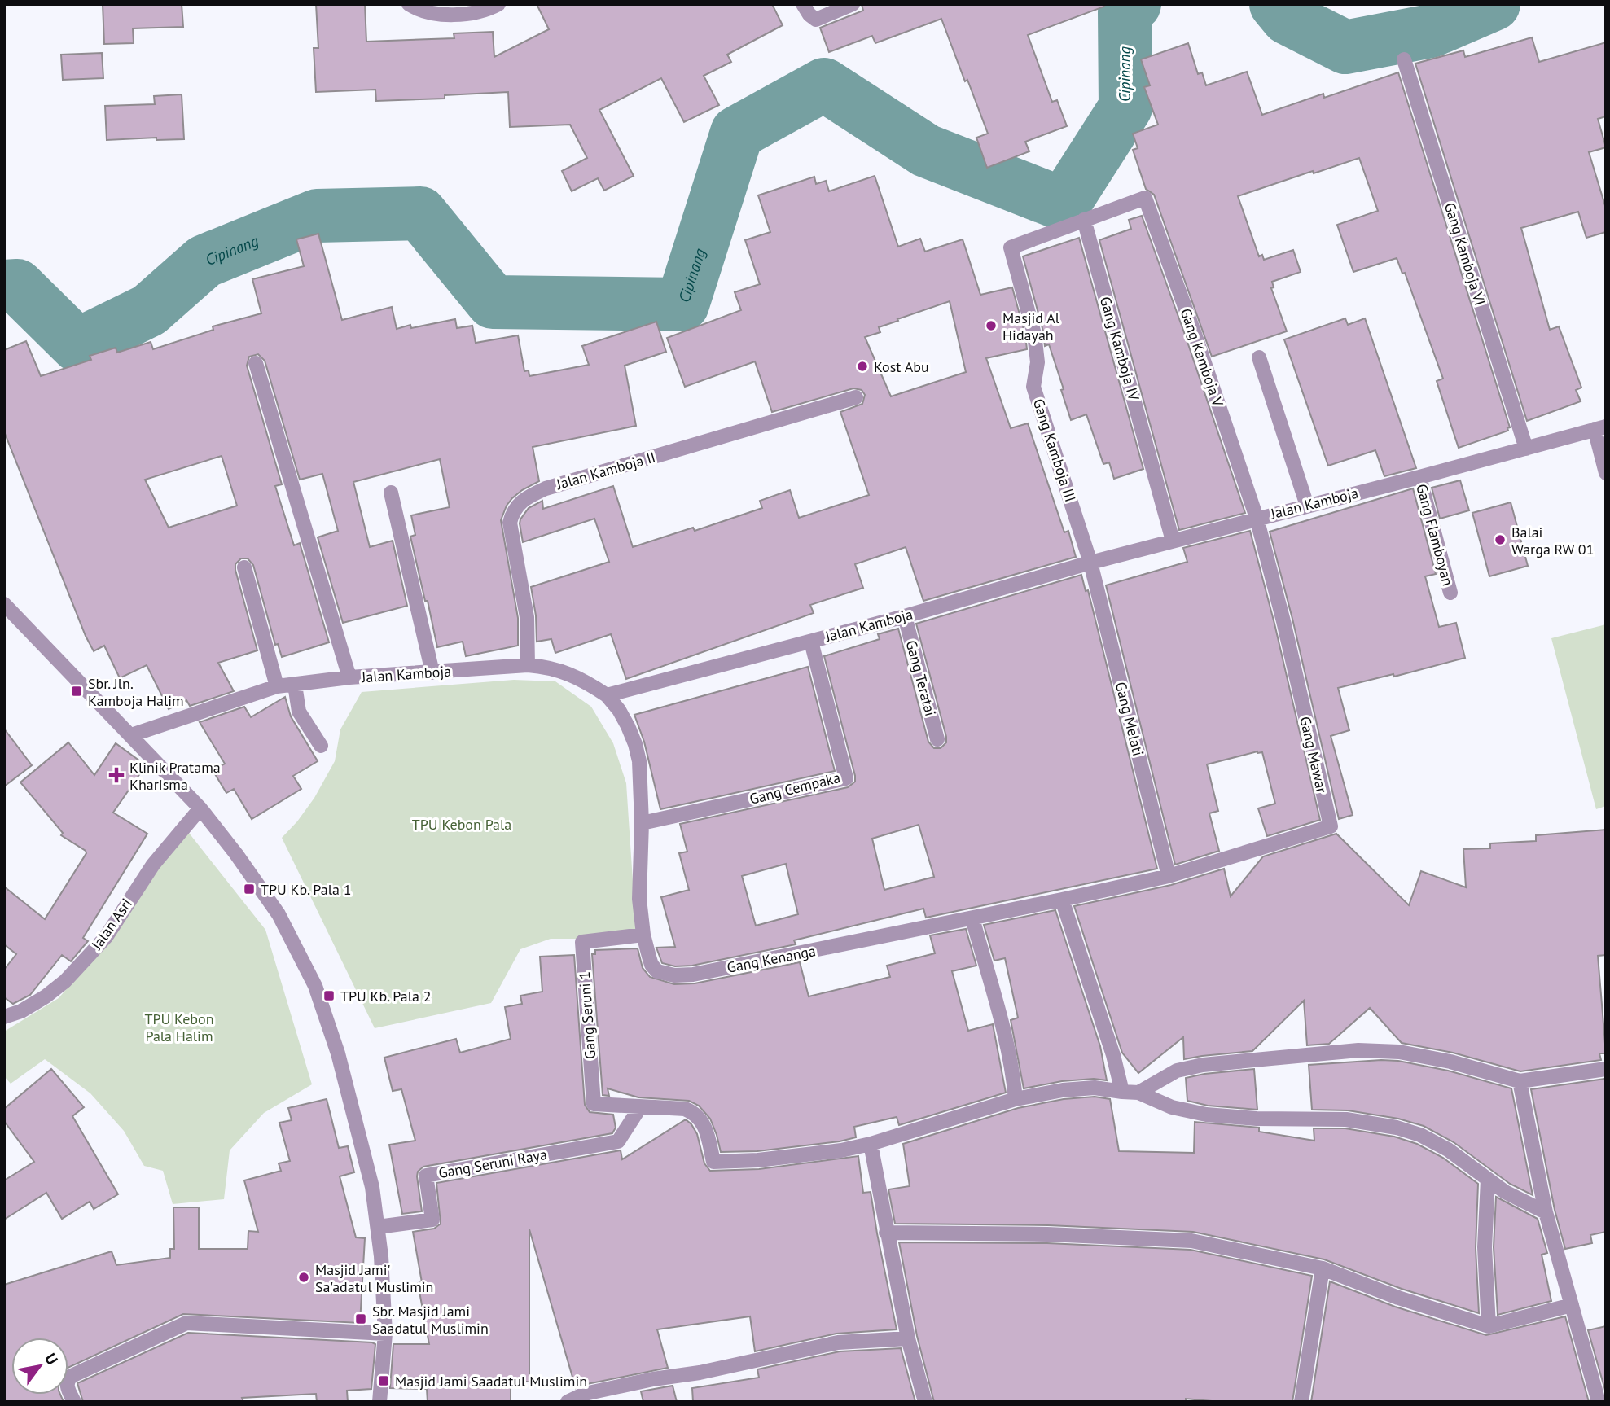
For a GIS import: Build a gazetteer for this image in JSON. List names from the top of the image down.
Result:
{
  "streets": {
    "street": [
      "Gang Kamboja VI",
      "Gang Kamboja IV",
      "Gang Kamboja V",
      "Gang Kamboja III",
      "Jalan Kamboja II",
      "Jalan Kamboja",
      "Gang Flamboyan",
      "Gang Teratai",
      "Gang Melati",
      "Gang Mawar",
      "Gang Cempaka",
      "Jalan Asri",
      "Gang Kenanga",
      "Gang Seruni 1",
      "Gang Seruni Raya"
    ]
  },
  "crossings": [
    ["Gang Kamboja VI", "Jalan Kamboja"],
    ["Gang Kamboja IV", "Gang Kamboja V"],
    ["Gang Kamboja IV", "Gang Kamboja III"],
    ["Gang Kamboja IV", "Jalan Kamboja"],
    ["Gang Kamboja V", "Gang Kamboja III"],
    ["Gang Kamboja V", "Jalan Kamboja"],
    ["Gang Kamboja V", "Gang Mawar"],
    ["Gang Kamboja III", "Jalan Kamboja"],
    ["Gang Kamboja III", "Gang Melati"],
    ["Jalan Kamboja II", "Jalan Kamboja"],
    ["Jalan Kamboja", "Gang Flamboyan"],
    ["Jalan Kamboja", "Gang Teratai"],
    ["Jalan Kamboja", "Gang Melati"],
    ["Jalan Kamboja", "Gang Mawar"],
    ["Jalan Kamboja", "Gang Cempaka"],
    ["Jalan Kamboja", "Gang Kenanga"],
    ["Gang Melati", "Gang Mawar"],
    ["Gang Melati", "Gang Kenanga"],
    ["Gang Mawar", "Gang Kenanga"],
    ["Gang Cempaka", "Gang Kenanga"],
    ["Gang Kenanga", "Gang Seruni 1"],
    ["Gang Seruni 1", "Gang Seruni Raya"]
  ],
  "water": ["Cipinang"],
  "parks": ["TPU Kebon Pala", "TPU Kebon Pala Halim"],
  "places": {
    "other": [
      "Masjid Al Hidayah",
      "Kost Abu",
      "Balai Warga RW 01",
      "Masjid Jami' Sa'adatul Muslimin"
    ],
    "transit": [
      "Sbr. Jln. Kamboja Halim",
      "TPU Kb. Pala 1",
      "TPU Kb. Pala 2",
      "Sbr. Masjid Jami Saadatul Muslimin",
      "Masjid Jami Saadatul Muslimin"
    ],
    "health": ["Klinik Pratama Kharisma"]
  },
  "north": "top right"
}
